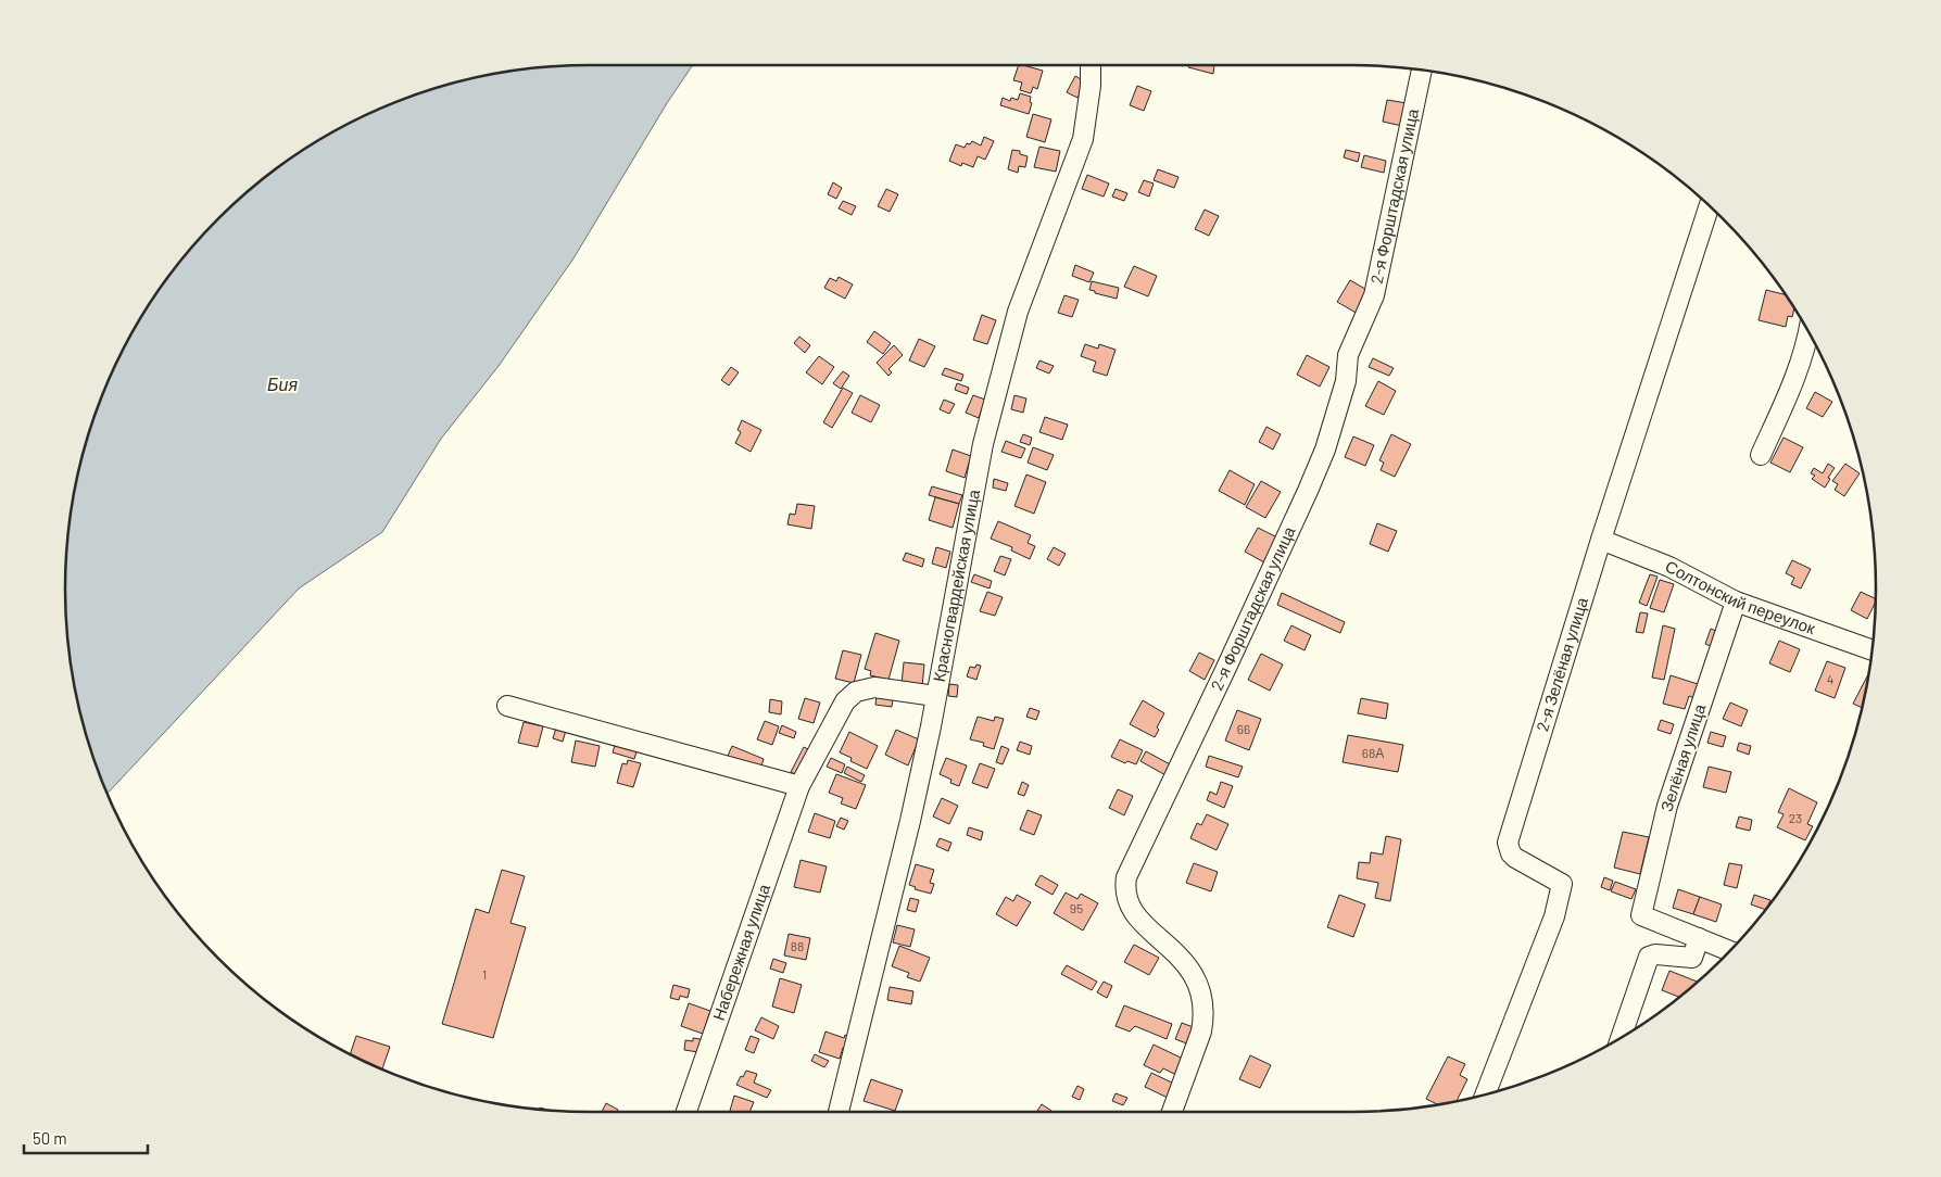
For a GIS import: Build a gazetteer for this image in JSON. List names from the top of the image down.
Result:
{
  "streets": {
    "street": [
      "2-я Форштадская улица",
      "Красногвардейская улица",
      "Солтонский переулок",
      "2-я Зелёная улица",
      "Зелёная улица",
      "Набережная улица"
    ]
  },
  "crossings": [
    ["Красногвардейская улица", "Набережная улица"],
    ["Солтонский переулок", "2-я Зелёная улица"],
    ["Солтонский переулок", "Зелёная улица"]
  ],
  "water": ["Бия"],
  "house_numbers": [
    "4",
    "66",
    "68А",
    "23",
    "95",
    "88",
    "1"
  ],
  "scale_bar": "50 m"
}
